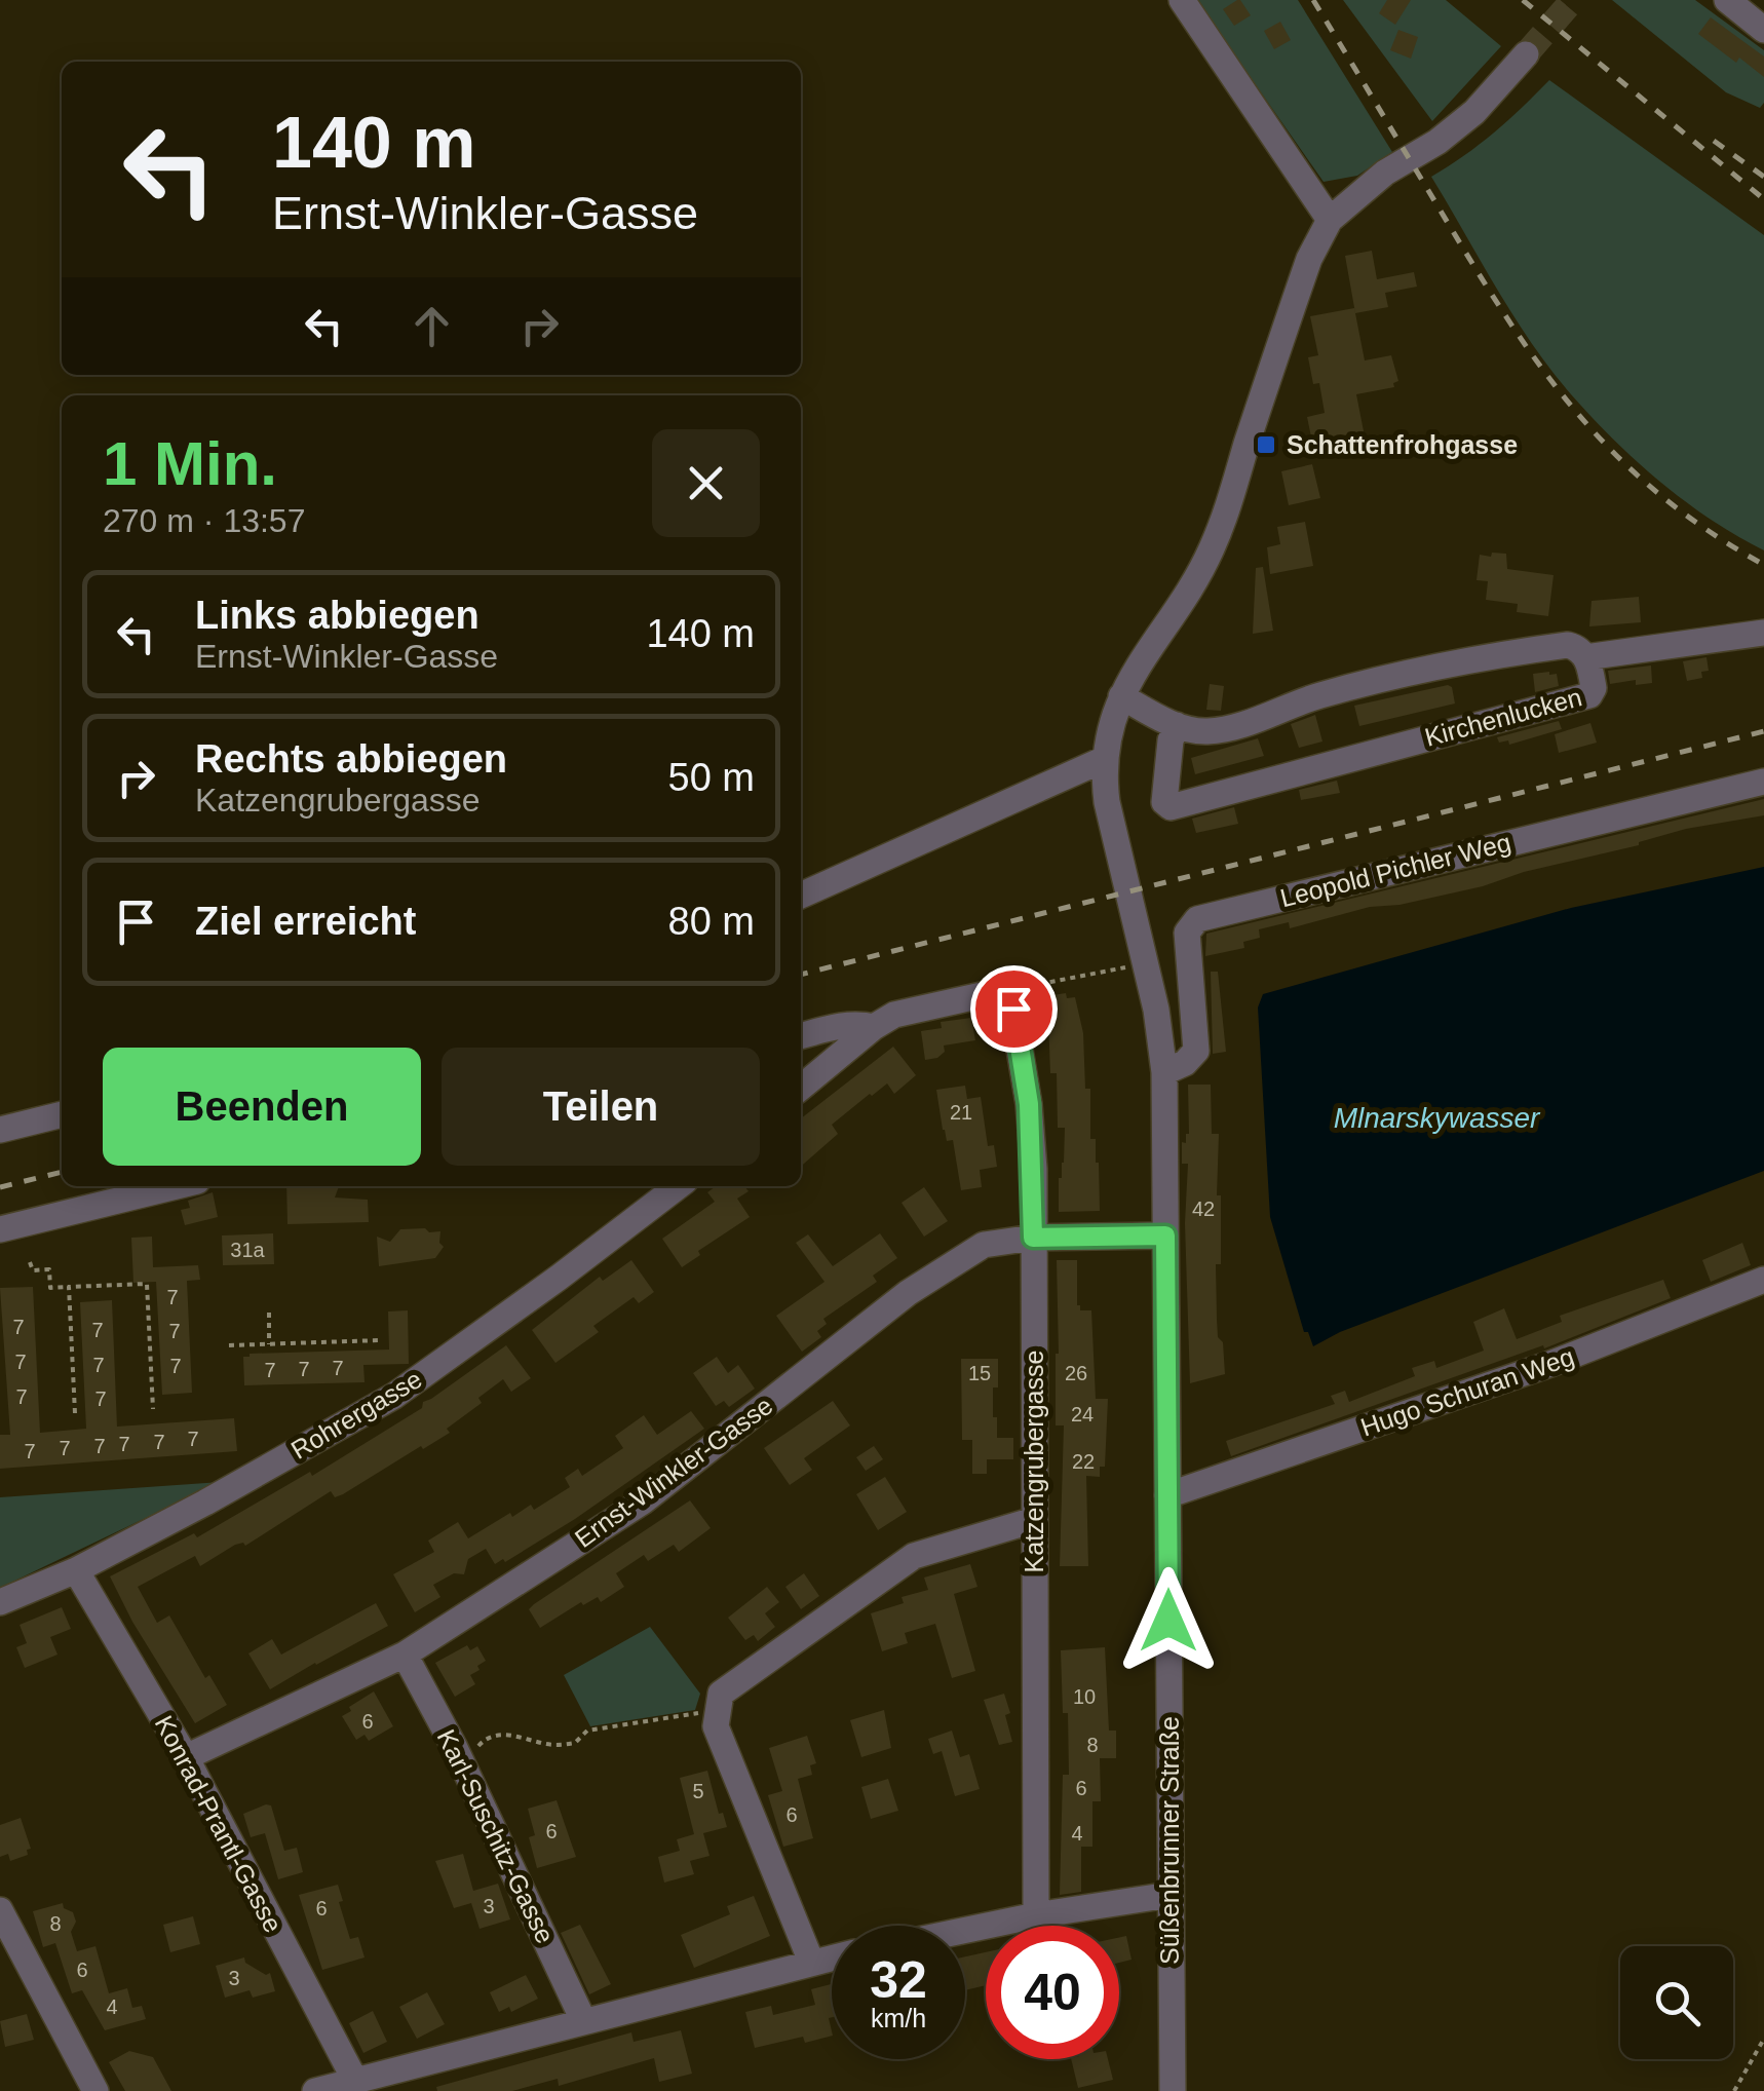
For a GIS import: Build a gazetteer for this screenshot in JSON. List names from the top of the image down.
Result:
{
  "streets": {
    "street": [
      "Kirchenlucken",
      "Leopold Pichler Weg",
      "Hugo Schuran Weg",
      "Rohrergasse",
      "Katzengrubergasse",
      "Ernst-Winkler-Gasse",
      "Konrad-Prantl-Gasse",
      "Karl-Suschitz-Gasse",
      "Süßenbrunner Straße"
    ]
  },
  "crossings": [
    ["Kirchenlucken", "Süßenbrunner Straße"],
    ["Leopold Pichler Weg", "Süßenbrunner Straße"],
    ["Hugo Schuran Weg", "Süßenbrunner Straße"],
    ["Rohrergasse", "Konrad-Prantl-Gasse"],
    ["Katzengrubergasse", "Ernst-Winkler-Gasse"],
    ["Ernst-Winkler-Gasse", "Konrad-Prantl-Gasse"],
    ["Ernst-Winkler-Gasse", "Karl-Suschitz-Gasse"],
    ["Ernst-Winkler-Gasse", "Süßenbrunner Straße"]
  ],
  "water": ["Mlnarskywasser"],
  "places": {
    "transit": ["Schattenfrohgasse"]
  },
  "house_numbers": [
    "21",
    "42",
    "31a",
    "7",
    "7",
    "7",
    "7",
    "7",
    "7",
    "7",
    "7",
    "7",
    "7",
    "15",
    "26",
    "7",
    "7",
    "24",
    "7",
    "7",
    "7",
    "7",
    "7",
    "7",
    "22",
    "10",
    "6",
    "8",
    "6",
    "5",
    "6",
    "6",
    "4",
    "3",
    "6",
    "8",
    "6",
    "3",
    "4"
  ],
  "page": {
    "turn": ["140 m", "Ernst-Winkler-Gasse"],
    "heading": ["1 Min.", "270 m · 13:57"],
    "list": [
      {
        "name": "Links abbiegen",
        "note": "Ernst-Winkler-Gasse",
        "value": "140 m"
      },
      {
        "name": "Rechts abbiegen",
        "note": "Katzengrubergasse",
        "value": "50 m"
      },
      {
        "name": "Ziel erreicht",
        "value": "80 m"
      }
    ],
    "buttons": ["Beenden", "Teilen"],
    "speed": "32 km/h",
    "limit": "40"
  }
}
